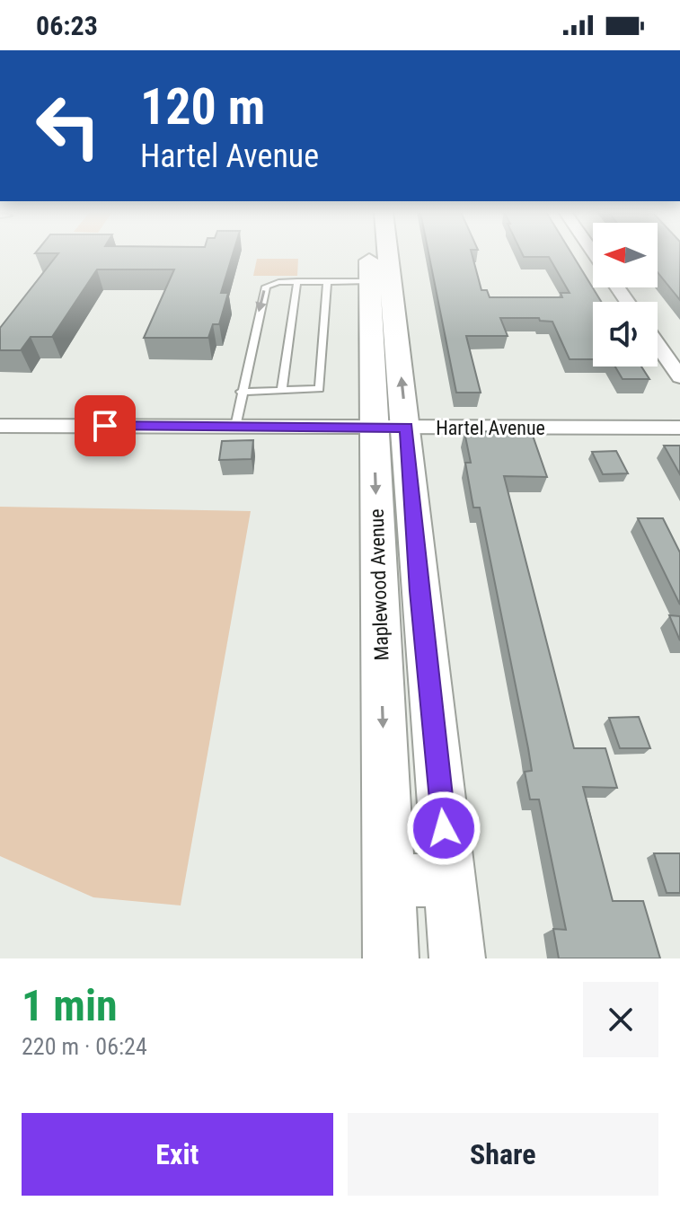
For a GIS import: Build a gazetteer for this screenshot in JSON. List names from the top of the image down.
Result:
{
  "streets": {
    "street": ["Hartel Avenue", "Maplewood Avenue"]
  },
  "crossings": [
    ["Hartel Avenue", "Maplewood Avenue"]
  ],
  "north": "left",
  "page": {
    "status": "06:23",
    "turn": ["120 m", "Hartel Avenue"],
    "heading": ["1 min", "220 m · 06:24"],
    "buttons": ["Exit", "Share"]
  }
}
